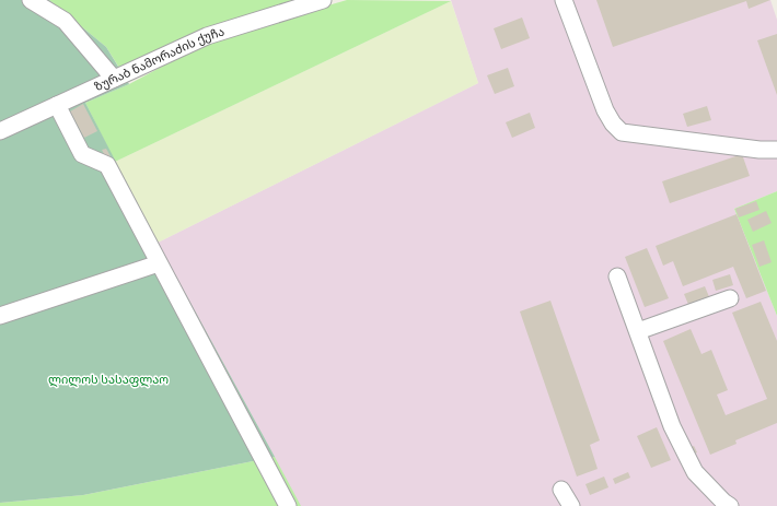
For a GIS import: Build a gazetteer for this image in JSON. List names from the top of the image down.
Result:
{
  "streets": {
    "street": ["ზურაბ ნამორაძის ქუჩა"]
  },
  "parks": ["ლილოს სასაფლაო"]
}
